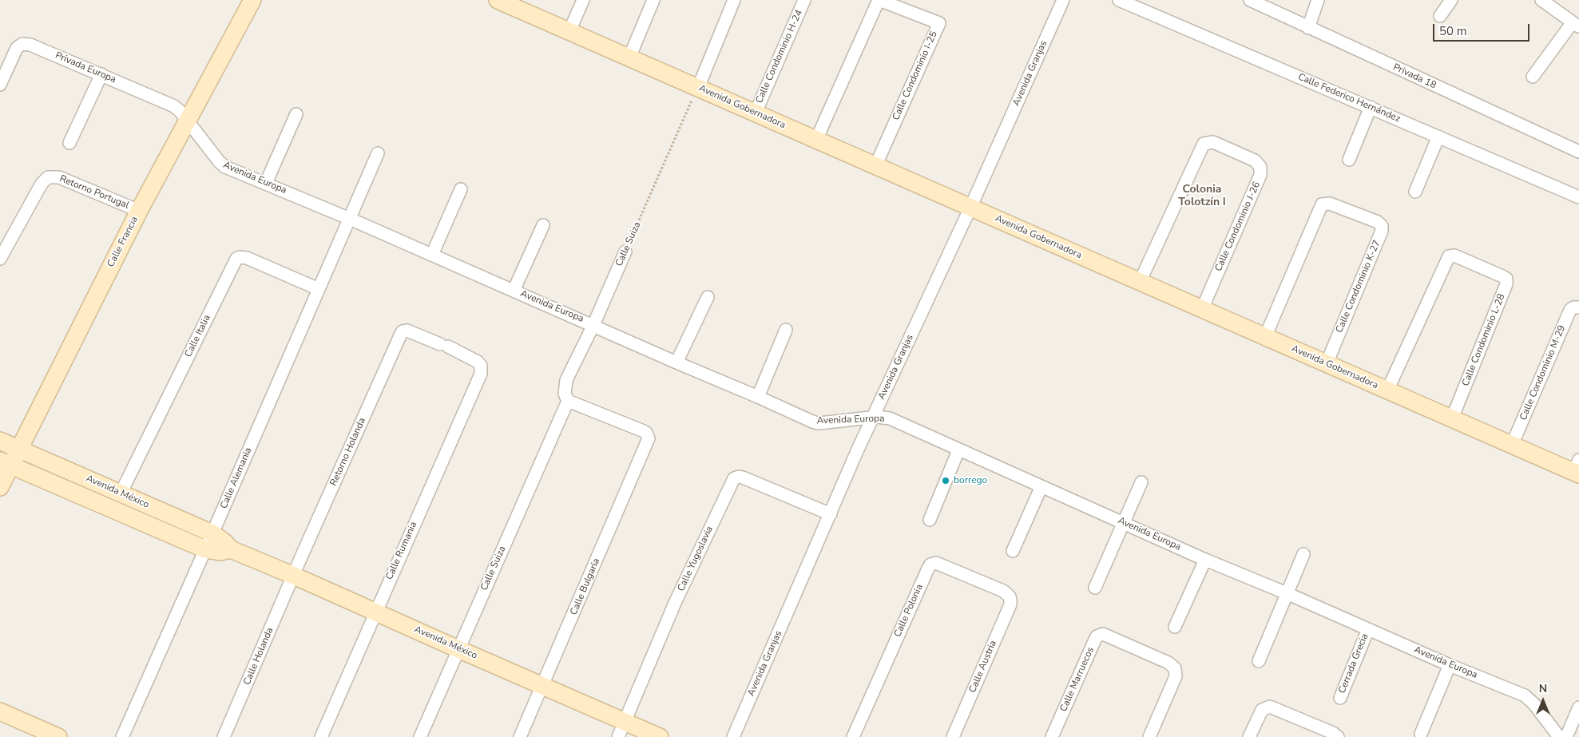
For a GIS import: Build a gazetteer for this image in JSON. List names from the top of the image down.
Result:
{
  "streets": {
    "street": [
      "Calle Condominio H-24",
      "Privada Europa",
      "Avenida Granjas",
      "Calle Condominio I-25",
      "Privada 18",
      "Calle Federico Hernández",
      "Avenida Gobernadora",
      "Avenida Europa",
      "Retorno Portugal",
      "Calle Condominio J-26",
      "Calle Francia",
      "Calle Suiza",
      "Calle Condominio K-27",
      "Calle Italia",
      "Calle Condominio L-28",
      "Calle Condominio M-29",
      "Retorno Holanda",
      "Calle Alemania",
      "Avenida México",
      "Calle Rumania",
      "Calle Yugoslavia",
      "Calle Bulgaria",
      "Calle Polonia",
      "Calle Holanda",
      "Cerrada Grecia",
      "Calle Austria",
      "Calle Marruecos"
    ]
  },
  "crossings": [
    ["Calle Condominio H-24", "Avenida Gobernadora"],
    ["Privada Europa", "Avenida Europa"],
    ["Privada Europa", "Calle Francia"],
    ["Avenida Granjas", "Avenida Gobernadora"],
    ["Avenida Granjas", "Avenida Europa"],
    ["Avenida Granjas", "Calle Yugoslavia"],
    ["Calle Condominio I-25", "Avenida Gobernadora"],
    ["Avenida Gobernadora", "Calle Condominio J-26"],
    ["Avenida Gobernadora", "Calle Suiza"],
    ["Avenida Gobernadora", "Calle Condominio K-27"],
    ["Avenida Gobernadora", "Calle Condominio L-28"],
    ["Avenida Gobernadora", "Calle Condominio M-29"],
    ["Avenida Europa", "Calle Francia"],
    ["Avenida Europa", "Calle Suiza"],
    ["Avenida Europa", "Calle Alemania"],
    ["Avenida Europa", "Cerrada Grecia"],
    ["Retorno Portugal", "Calle Francia"],
    ["Calle Francia", "Avenida México"],
    ["Calle Suiza", "Avenida México"],
    ["Calle Suiza", "Calle Bulgaria"],
    ["Calle Italia", "Calle Alemania"],
    ["Calle Italia", "Avenida México"],
    ["Retorno Holanda", "Avenida México"],
    ["Retorno Holanda", "Calle Rumania"],
    ["Retorno Holanda", "Calle Holanda"],
    ["Calle Alemania", "Avenida México"],
    ["Avenida México", "Calle Rumania"],
    ["Avenida México", "Calle Yugoslavia"],
    ["Avenida México", "Calle Bulgaria"],
    ["Avenida México", "Calle Holanda"],
    ["Calle Polonia", "Calle Austria"]
  ],
  "districts": ["Colonia Tolotzín I"],
  "places": ["borrego"],
  "scale_bar": "50 m",
  "north": "top"
}
